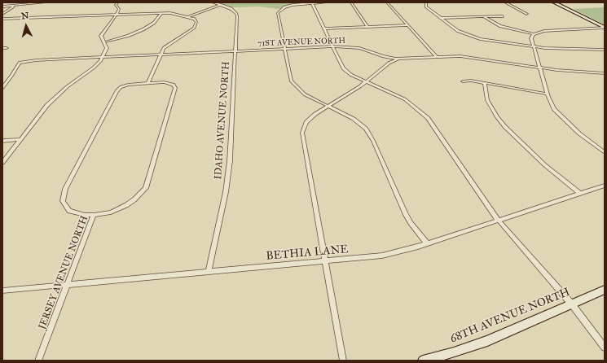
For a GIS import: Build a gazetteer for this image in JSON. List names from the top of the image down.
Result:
{
  "streets": {
    "street": [
      "71ST AVENUE NORTH",
      "IDAHO AVENUE NORTH",
      "BETHIA LANE",
      "JERSEY AVENUE NORTH",
      "68TH AVENUE NORTH"
    ]
  },
  "crossings": [
    ["71ST AVENUE NORTH", "IDAHO AVENUE NORTH"],
    ["IDAHO AVENUE NORTH", "BETHIA LANE"],
    ["BETHIA LANE", "JERSEY AVENUE NORTH"]
  ],
  "north": "top"
}
